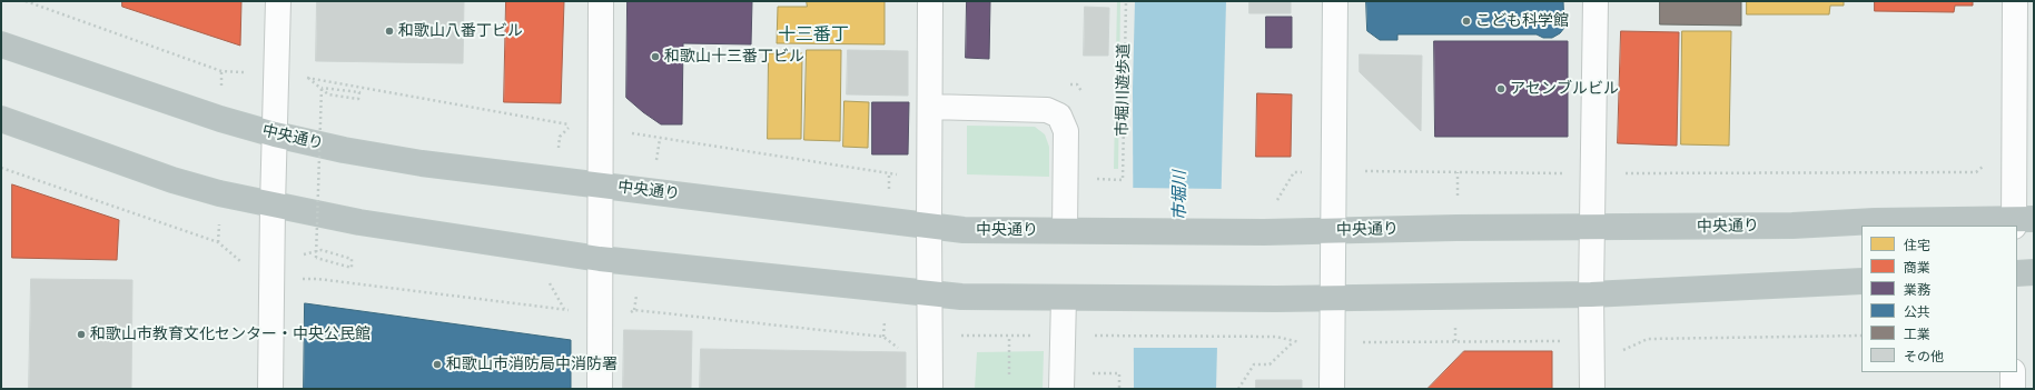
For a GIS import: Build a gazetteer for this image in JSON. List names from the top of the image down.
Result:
{
  "streets": {
    "highway": ["中央通り"],
    "path": ["市堀川遊歩道"]
  },
  "districts": ["十三番丁"],
  "water": ["市堀川"],
  "places": [
    "こども科学館",
    "和歌山八番丁ビル",
    "和歌山十三番丁ビル",
    "アセンブルビル",
    "和歌山市教育文化センター・中央公民館",
    "和歌山市消防局中消防署"
  ],
  "legend": [
    "住宅",
    "商業",
    "業務",
    "公共",
    "工業",
    "その他"
  ]
}
